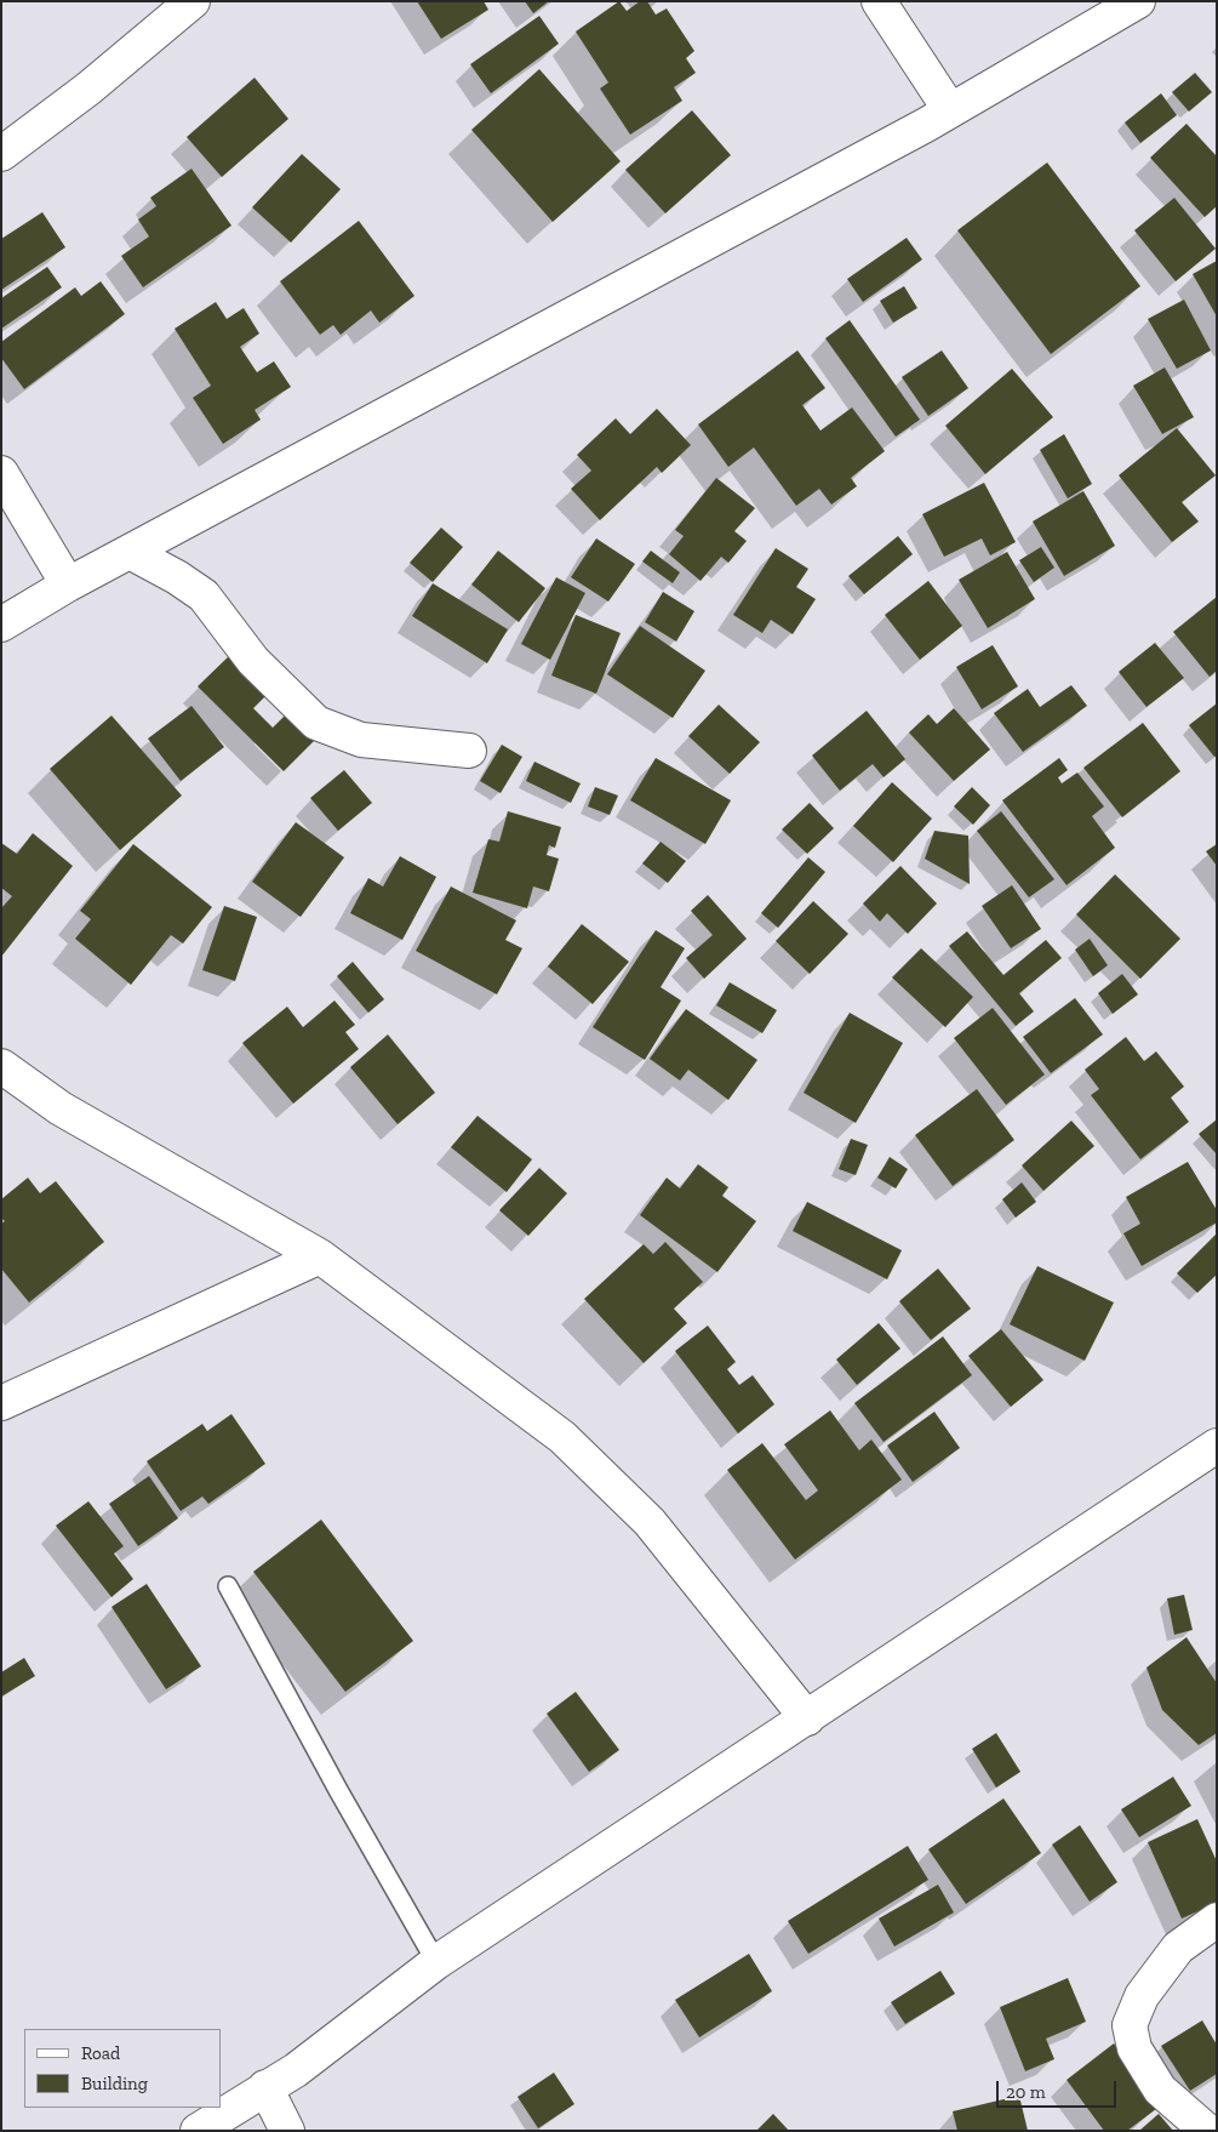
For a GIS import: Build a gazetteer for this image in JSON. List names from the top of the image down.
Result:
{
  "legend": ["Road", "Building"],
  "scale_bar": "20 m"
}
